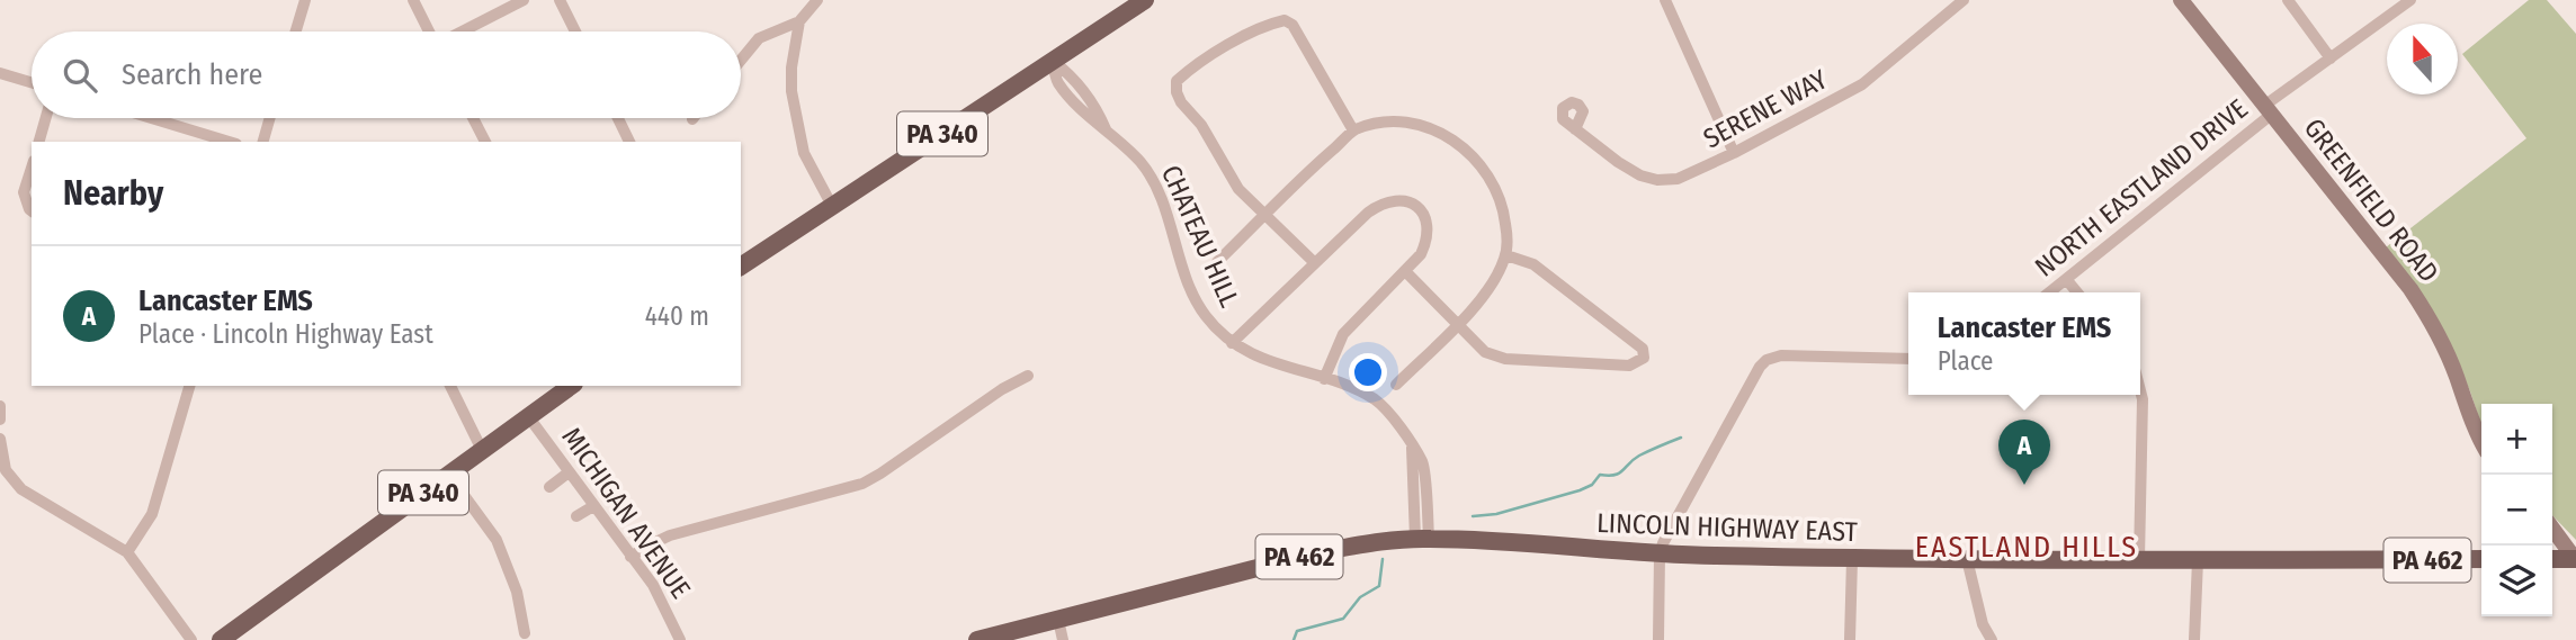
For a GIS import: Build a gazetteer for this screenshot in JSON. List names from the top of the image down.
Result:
{
  "streets": {
    "main road": [
      "PA 340",
      "GREENFIELD ROAD",
      "LINCOLN HIGHWAY EAST",
      "PA 462"
    ],
    "street": [
      "SERENE WAY",
      "NORTH EASTLAND DRIVE",
      "CHATEAU HILL",
      "MICHIGAN AVENUE"
    ]
  },
  "crossings": [
    ["PA 340", "CHATEAU HILL"],
    ["PA 340", "MICHIGAN AVENUE"],
    ["NORTH EASTLAND DRIVE", "GREENFIELD ROAD"],
    ["CHATEAU HILL", "LINCOLN HIGHWAY EAST"]
  ],
  "districts": ["EASTLAND HILLS"],
  "north": "top",
  "page": {
    "search": "Search here",
    "heading": "Nearby",
    "list": [
      {
        "mark": "A",
        "name": "Lancaster EMS",
        "note": "Place · Lincoln Highway East",
        "value": "440 m"
      }
    ],
    "popup": ["Lancaster EMS", "Place"],
    "map_buttons": ["+", "−"],
    "pins": "A"
  }
}
